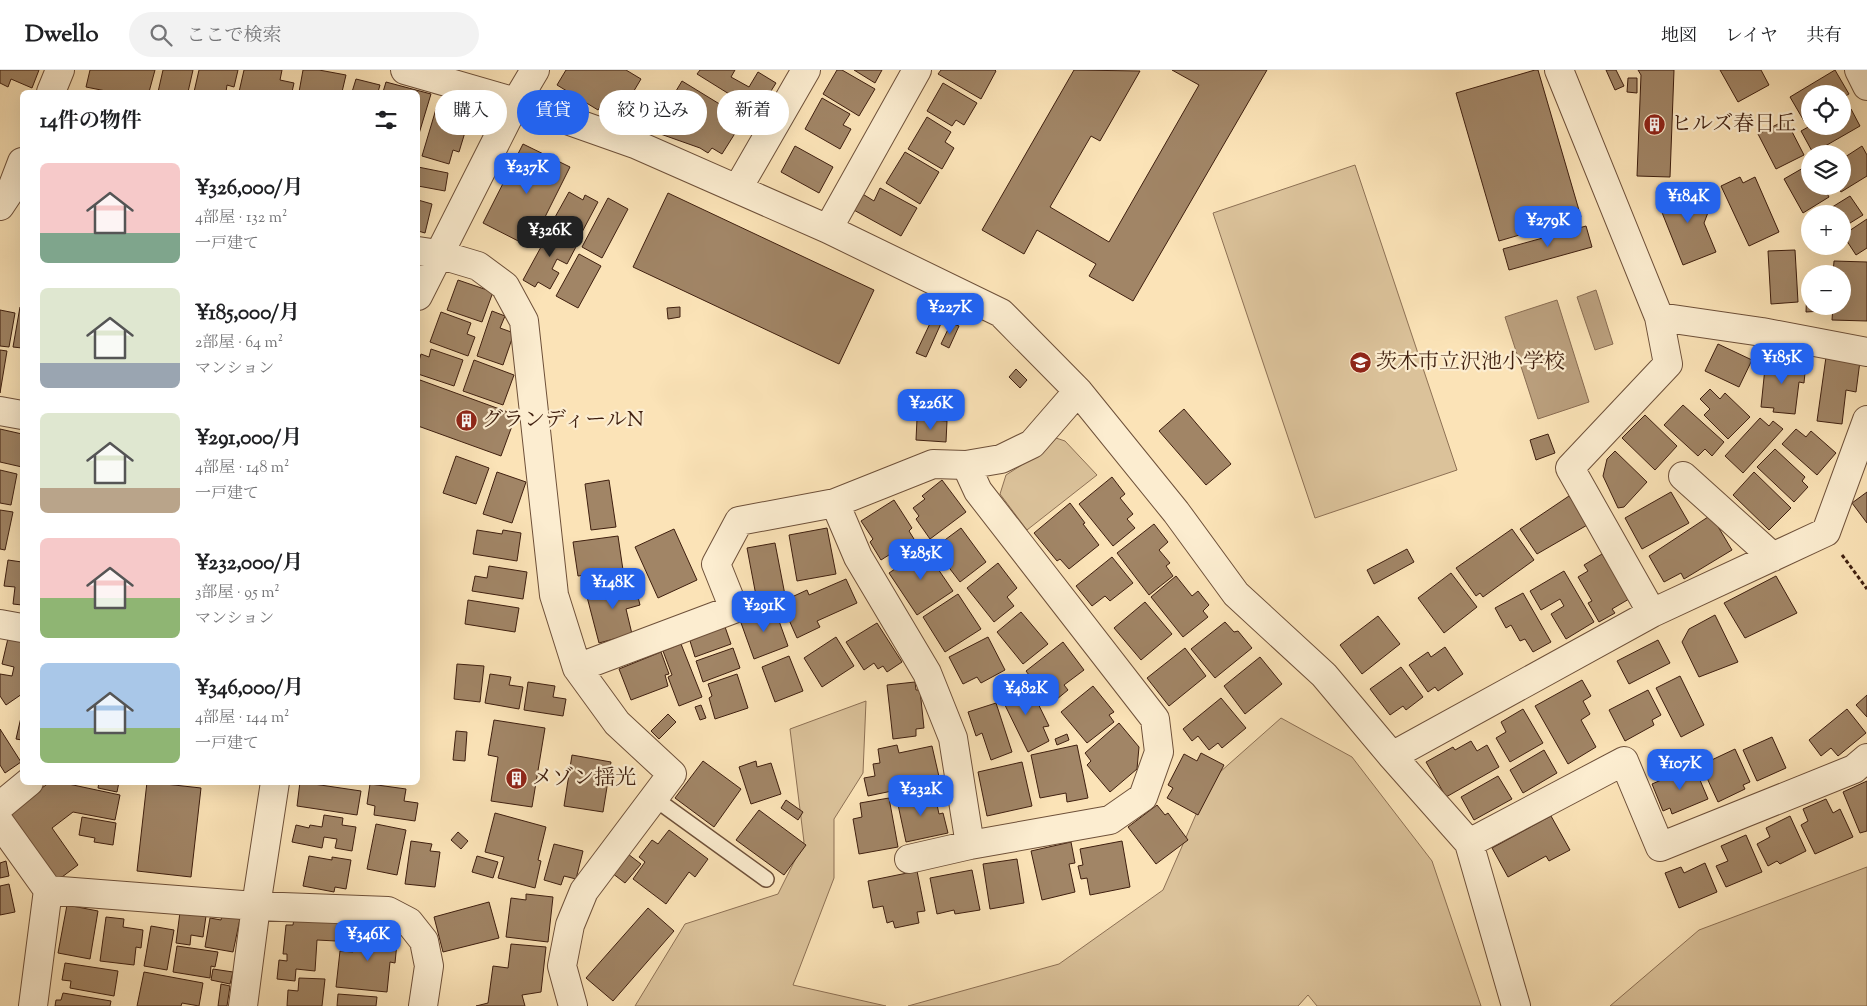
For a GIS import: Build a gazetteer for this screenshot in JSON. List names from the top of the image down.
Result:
{
  "places": {
    "building": ["ヒルズ春日丘", "グランディールN", "メゾン揺光"],
    "school or university": ["茨木市立沢池小学校"]
  },
  "page": {
    "header": "Dwello",
    "search": "ここで検索",
    "nav": ["地図", "レイヤ", "共有"],
    "map_buttons": ["+", "−"],
    "chip": [
      "購入",
      "賃貸",
      "絞り込み",
      "新着"
    ],
    "heading": "14件の物件",
    "list": [
      {
        "name": "¥326,000/月",
        "note": "4部屋 · 132 m² · 一戸建て"
      },
      {
        "name": "¥185,000/月",
        "note": "2部屋 · 64 m² · マンション"
      },
      {
        "name": "¥291,000/月",
        "note": "4部屋 · 148 m² · 一戸建て"
      },
      {
        "name": "¥232,000/月",
        "note": "3部屋 · 95 m² · マンション"
      },
      {
        "name": "¥346,000/月",
        "note": "4部屋 · 144 m² · 一戸建て"
      }
    ],
    "price": [
      "¥237K",
      "¥184K",
      "¥279K",
      "¥326K",
      "¥227K",
      "¥185K",
      "¥226K",
      "¥285K",
      "¥148K",
      "¥291K",
      "¥482K",
      "¥107K",
      "¥232K",
      "¥346K"
    ]
  }
}
